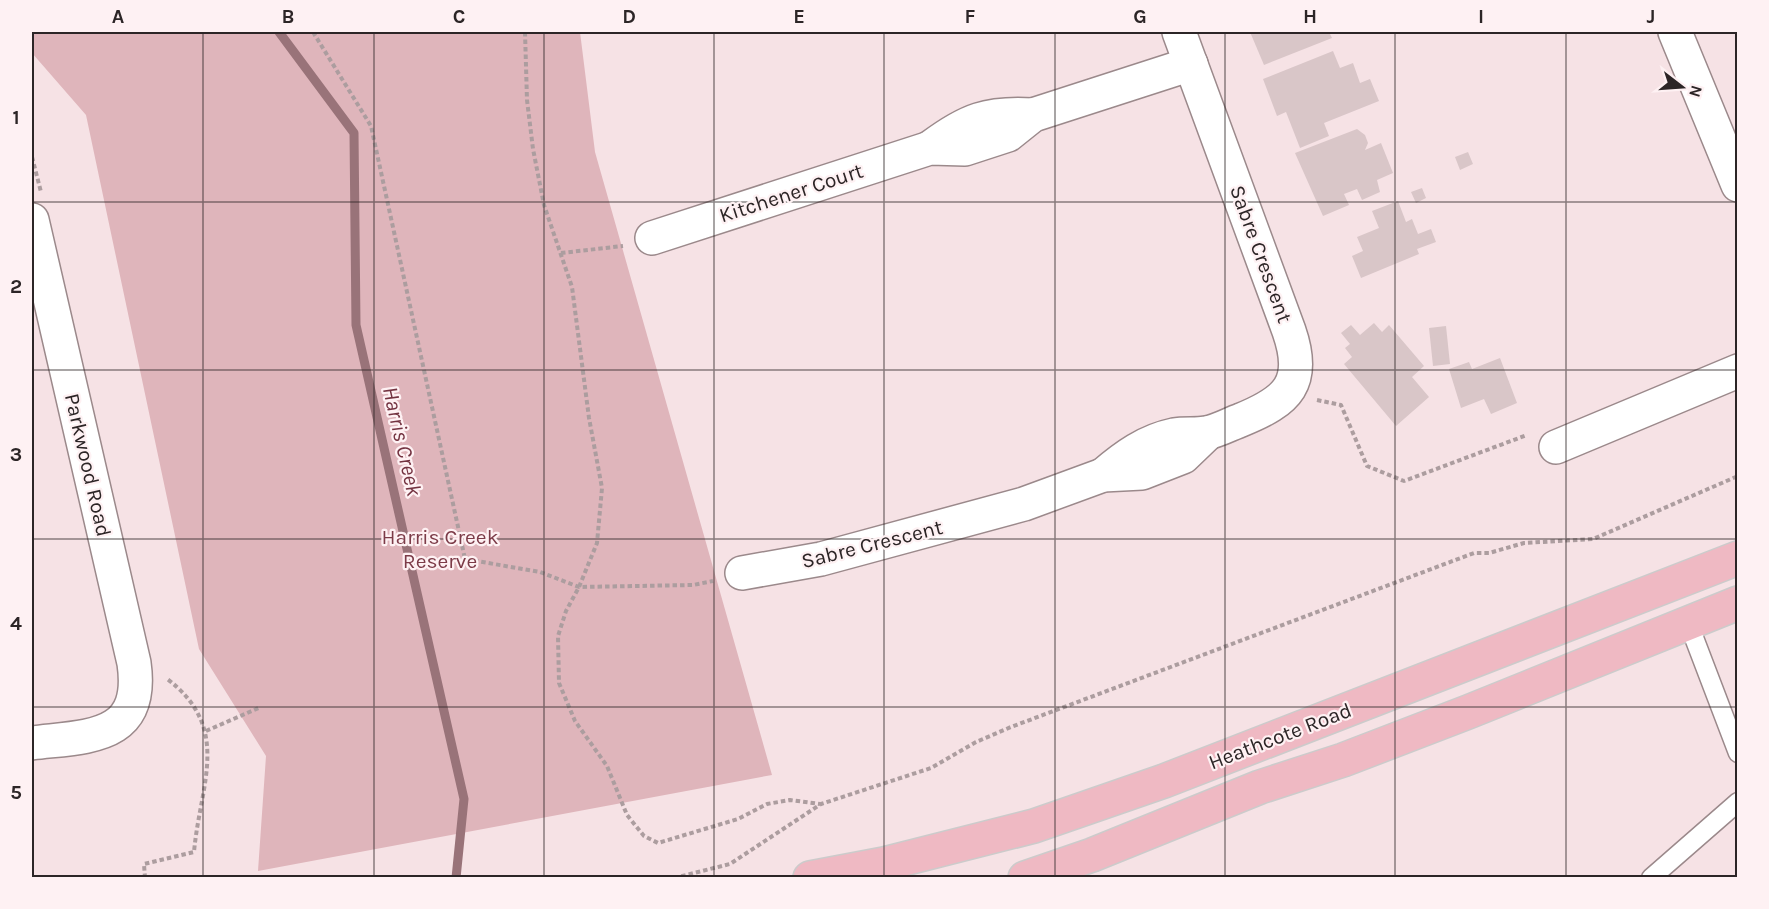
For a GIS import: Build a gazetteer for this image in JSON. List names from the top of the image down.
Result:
{
  "streets": {
    "main road": ["Heathcote Road"],
    "street": ["Kitchener Court", "Sabre Crescent", "Parkwood Road"]
  },
  "crossings": [
    ["Kitchener Court", "Sabre Crescent"]
  ],
  "water": ["Harris Creek"],
  "parks": ["Harris Creek Reserve"],
  "north": "right",
  "grid": {
    "columns": [
      "A",
      "B",
      "C",
      "D",
      "E",
      "F",
      "G",
      "H",
      "I",
      "J"
    ],
    "rows": [
      "1",
      "2",
      "3",
      "4",
      "5"
    ]
  }
}
